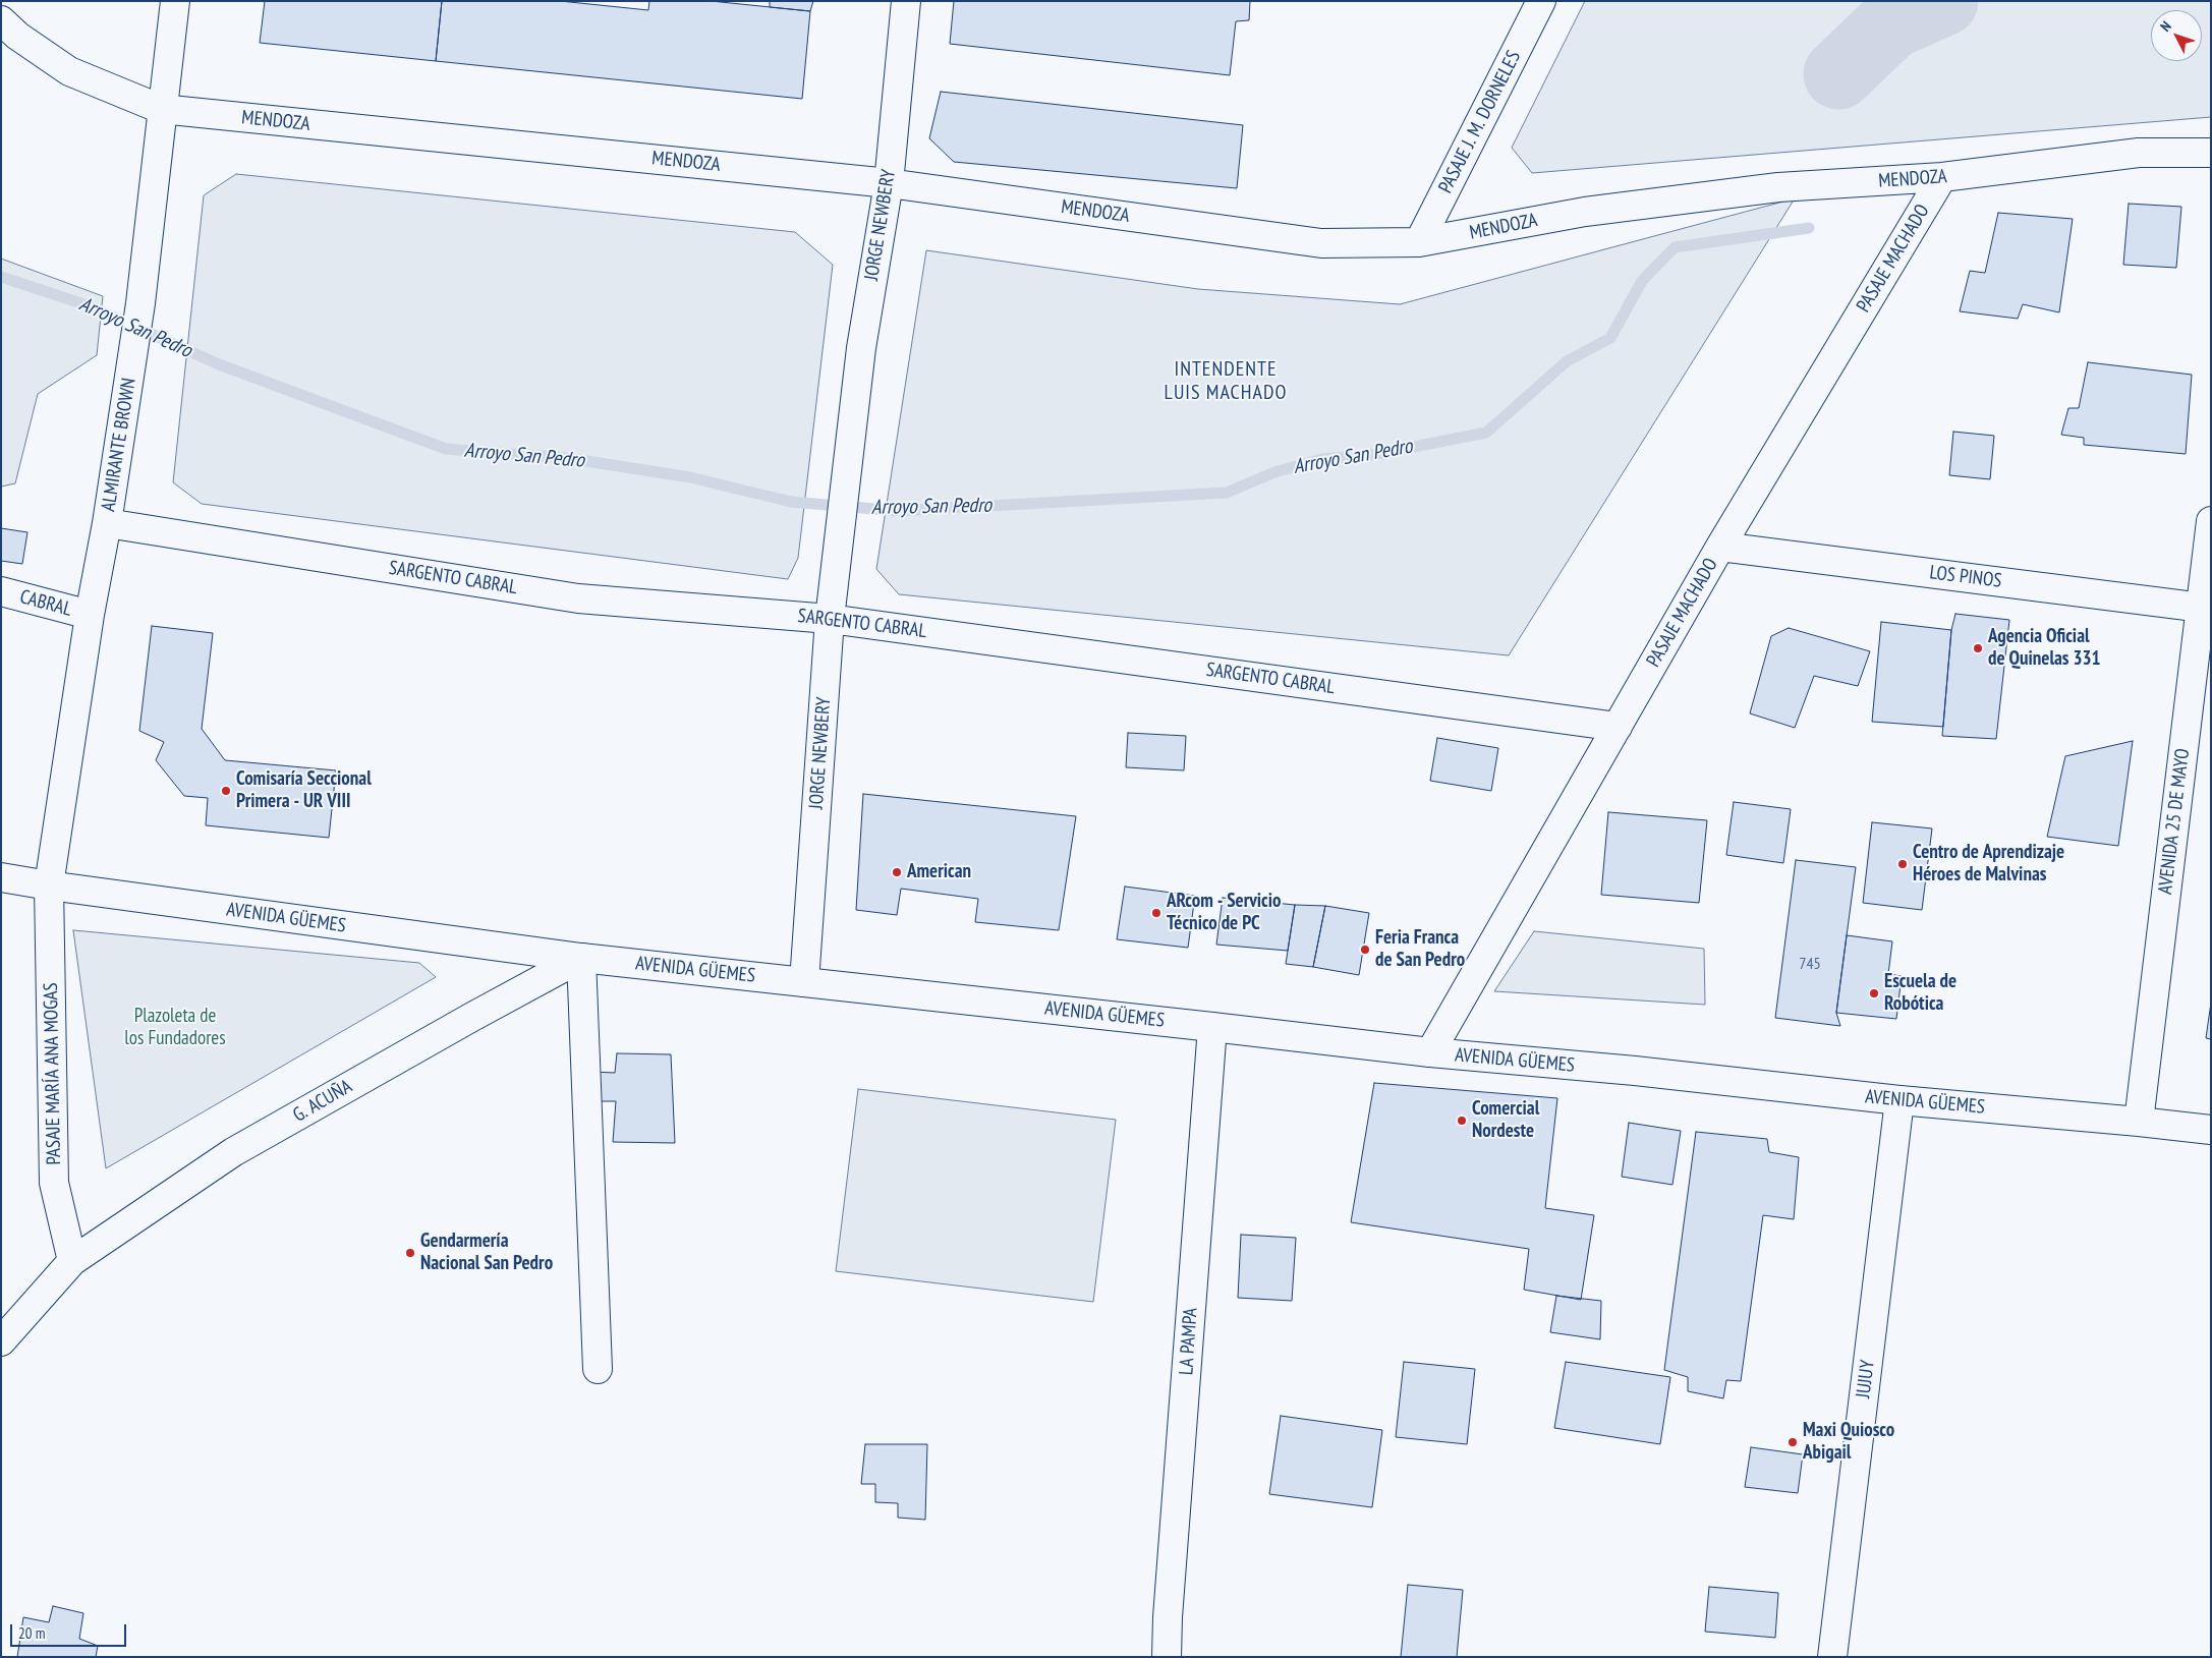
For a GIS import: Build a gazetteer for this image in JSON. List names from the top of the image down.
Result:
{
  "streets": {
    "street": [
      "MENDOZA",
      "PASAJE J. M. DORNELES",
      "JORGE NEWBERY",
      "PASAJE MACHADO",
      "ALMIRANTE BROWN",
      "LOS PINOS",
      "SARGENTO CABRAL",
      "CABRAL",
      "AVENIDA 25 DE MAYO",
      "AVENIDA GÜEMES",
      "PASAJE MARÍA ANA MOGAS",
      "G. ACUÑA",
      "LA PAMPA",
      "JUJUY"
    ]
  },
  "crossings": [
    ["MENDOZA", "PASAJE J. M. DORNELES"],
    ["MENDOZA", "JORGE NEWBERY"],
    ["MENDOZA", "PASAJE MACHADO"],
    ["MENDOZA", "ALMIRANTE BROWN"],
    ["JORGE NEWBERY", "SARGENTO CABRAL"],
    ["JORGE NEWBERY", "AVENIDA GÜEMES"],
    ["PASAJE MACHADO", "LOS PINOS"],
    ["PASAJE MACHADO", "SARGENTO CABRAL"],
    ["PASAJE MACHADO", "AVENIDA GÜEMES"],
    ["ALMIRANTE BROWN", "SARGENTO CABRAL"],
    ["ALMIRANTE BROWN", "CABRAL"],
    ["ALMIRANTE BROWN", "AVENIDA GÜEMES"],
    ["ALMIRANTE BROWN", "PASAJE MARÍA ANA MOGAS"],
    ["LOS PINOS", "AVENIDA 25 DE MAYO"],
    ["AVENIDA 25 DE MAYO", "AVENIDA GÜEMES"],
    ["AVENIDA GÜEMES", "PASAJE MARÍA ANA MOGAS"],
    ["AVENIDA GÜEMES", "G. ACUÑA"],
    ["AVENIDA GÜEMES", "LA PAMPA"],
    ["AVENIDA GÜEMES", "JUJUY"],
    ["PASAJE MARÍA ANA MOGAS", "G. ACUÑA"]
  ],
  "districts": ["INTENDENTE LUIS MACHADO"],
  "water": ["Arroyo San Pedro"],
  "parks": ["Plazoleta de los Fundadores"],
  "places": [
    "Agencia Oficial de Quinelas 331",
    "Comisaría Seccional Primera - UR VIII",
    "Centro de Aprendizaje Héroes de Malvinas",
    "American",
    "ARcom - Servicio Técnico de PC",
    "Feria Franca de San Pedro",
    "Escuela de Robótica",
    "Comercial Nordeste",
    "Gendarmería Nacional San Pedro",
    "Maxi Quiosco Abigail"
  ],
  "house_numbers": ["745"],
  "scale_bar": "20 m",
  "north": "top left"
}
